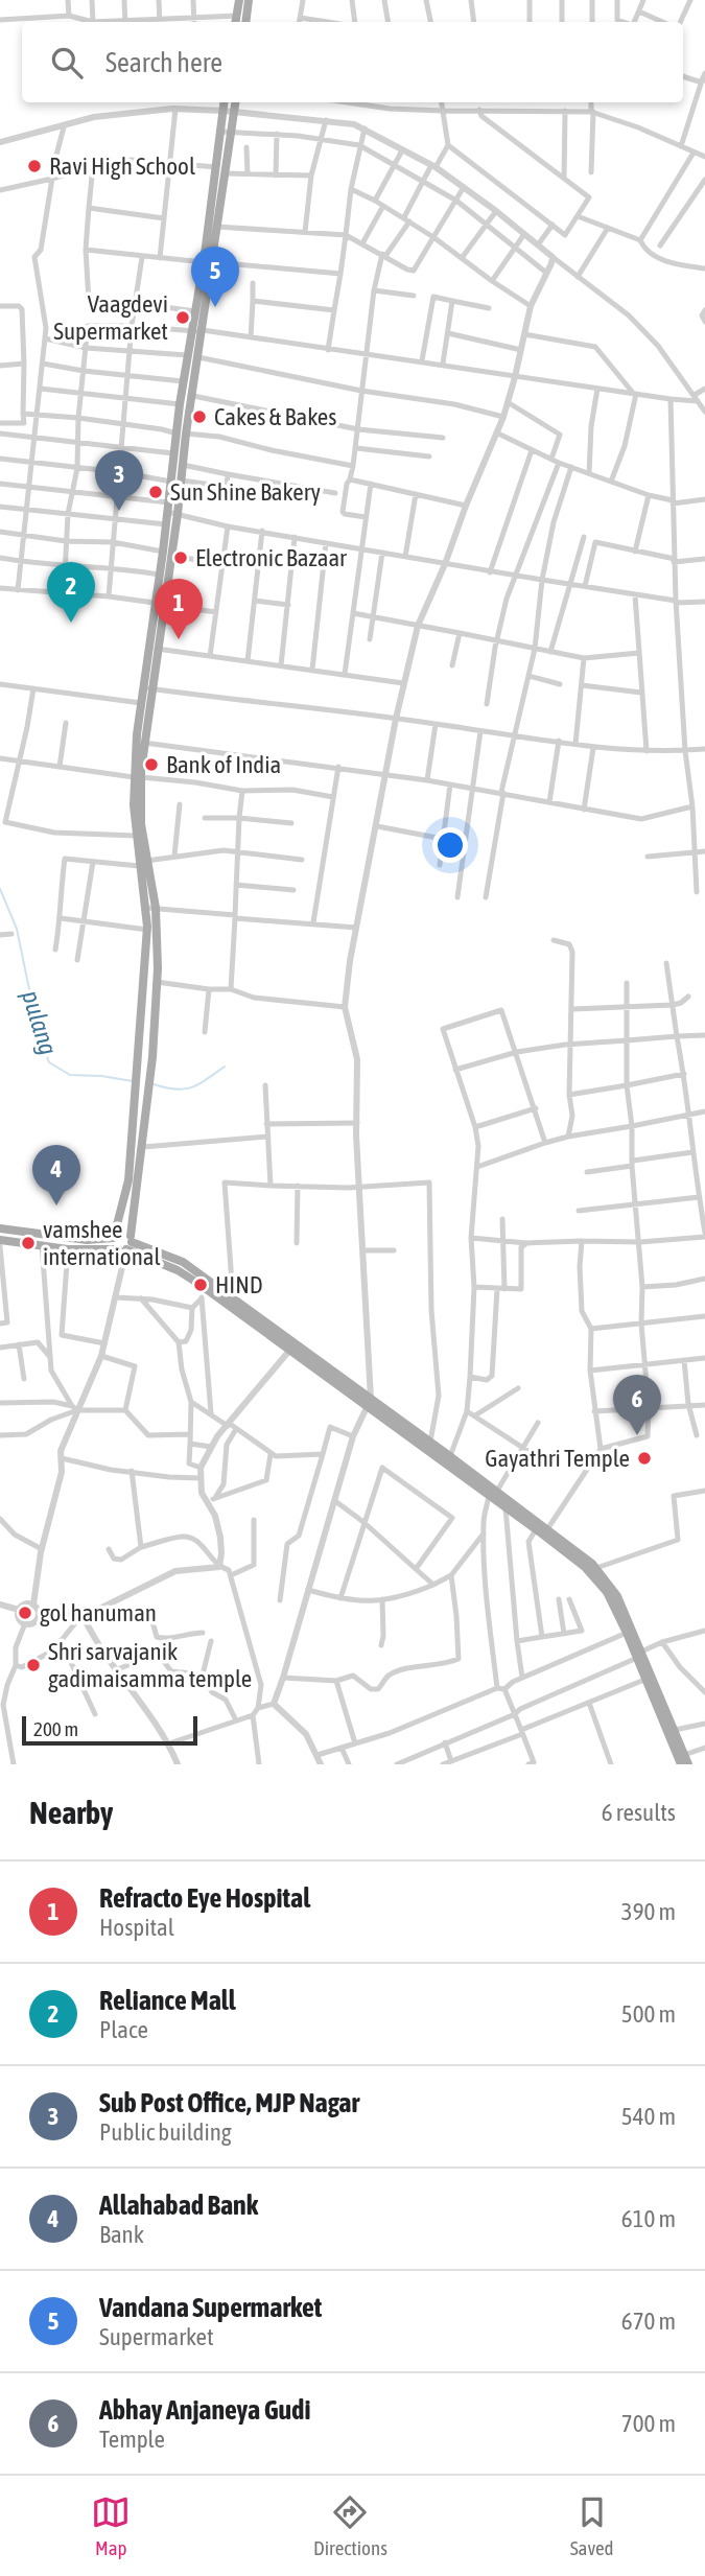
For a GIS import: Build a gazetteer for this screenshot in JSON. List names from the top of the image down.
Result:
{
  "water": ["pulang"],
  "places": [
    "Ravi High School",
    "Vaagdevi Supermarket",
    "Cakes & Bakes",
    "Sun Shine Bakery",
    "Electronic Bazaar",
    "Bank of India",
    "vamshee international",
    "HIND",
    "Gayathri Temple",
    "gol hanuman",
    "Shri sarvajanik gadimaisamma temple"
  ],
  "scale_bar": "200 m",
  "page": {
    "search": "Search here",
    "pins": [
      "5",
      "3",
      "2",
      "1",
      "4",
      "6"
    ],
    "scale": "200 m",
    "heading": ["Nearby", "6 results"],
    "list": [
      {
        "mark": "1",
        "name": "Refracto Eye Hospital",
        "note": "Hospital",
        "value": "390 m"
      },
      {
        "mark": "2",
        "name": "Reliance Mall",
        "note": "Place",
        "value": "500 m"
      },
      {
        "mark": "3",
        "name": "Sub Post Office, MJP Nagar",
        "note": "Public building",
        "value": "540 m"
      },
      {
        "mark": "4",
        "name": "Allahabad Bank",
        "note": "Bank",
        "value": "610 m"
      },
      {
        "mark": "5",
        "name": "Vandana Supermarket",
        "note": "Supermarket",
        "value": "670 m"
      },
      {
        "mark": "6",
        "name": "Abhay Anjaneya Gudi",
        "note": "Temple",
        "value": "700 m"
      }
    ],
    "nav": ["Map", "Directions", "Saved"]
  }
}
